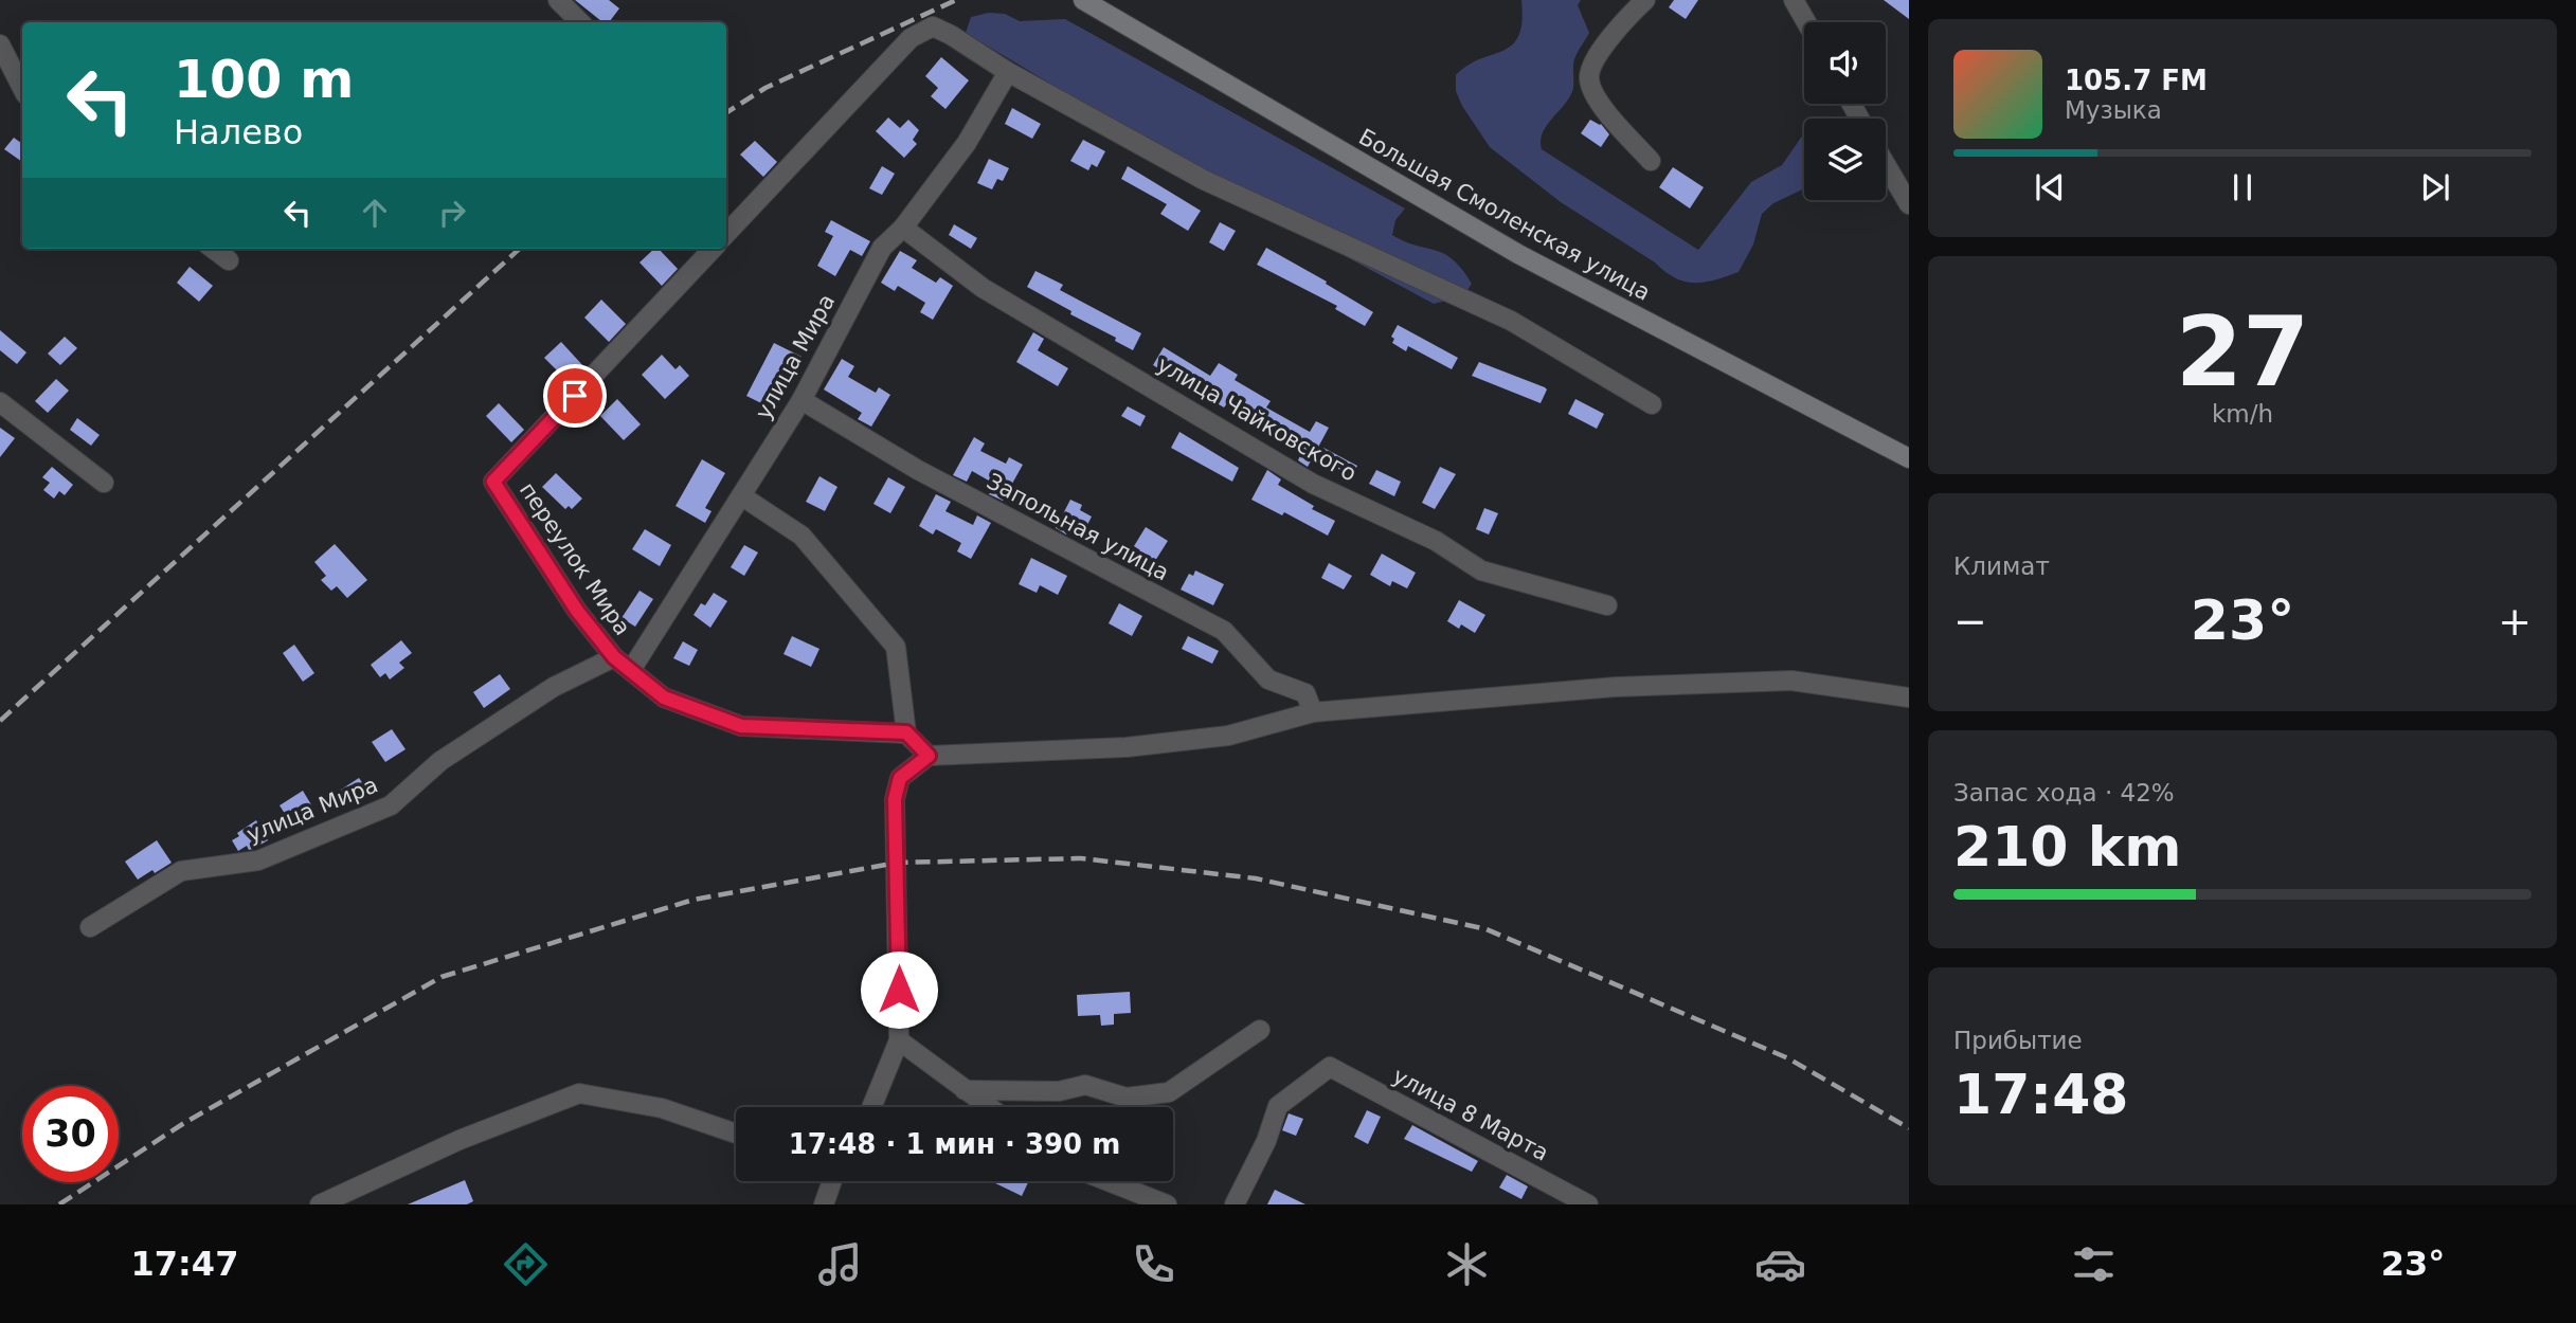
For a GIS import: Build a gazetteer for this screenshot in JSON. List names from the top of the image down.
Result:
{
  "streets": {
    "main road": ["Большая Смоленская улица"],
    "street": [
      "улица Мира",
      "улица Чайковского",
      "Запольная улица",
      "переулок Мира",
      "улица 8 Марта"
    ]
  },
  "crossings": [
    ["улица Мира", "улица Чайковского"],
    ["улица Мира", "Запольная улица"],
    ["улица Мира", "переулок Мира"]
  ],
  "page": {
    "turn": ["100 m", "Налево"],
    "song": ["105.7 FM", "Музыка"],
    "tile": [
      ["27", "km/h"],
      "Климат",
      ["Запас хода · 42%", "210 km"],
      ["Прибытие", "17:48"]
    ],
    "heat": ["−", "23°", "+"],
    "limit": "30",
    "trip": "17:48 · 1 мин · 390 m",
    "tabs": ["17:47", "23°"]
  }
}
